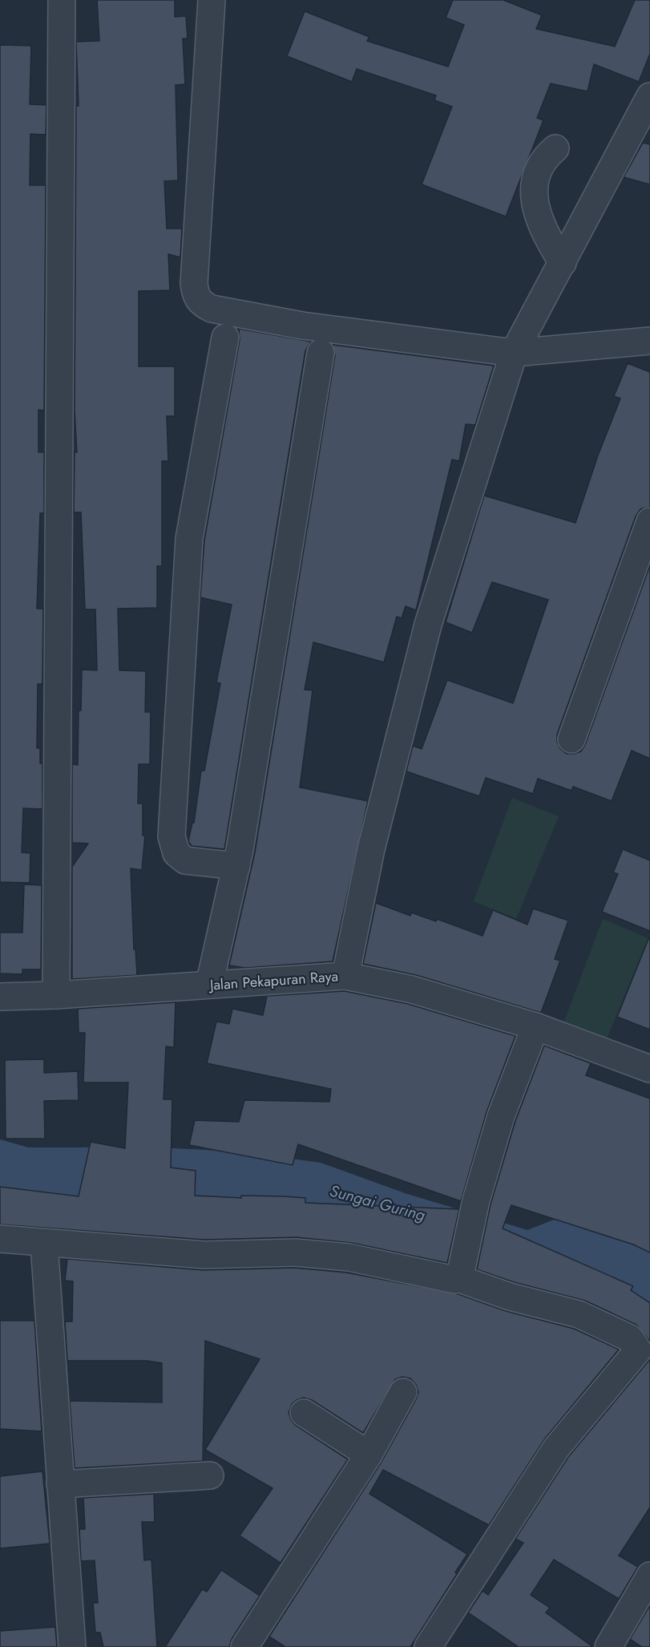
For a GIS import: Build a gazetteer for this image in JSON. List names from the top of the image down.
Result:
{
  "streets": {
    "street": ["Jalan Pekapuran Raya"]
  },
  "water": ["Sungai Guring"]
}
